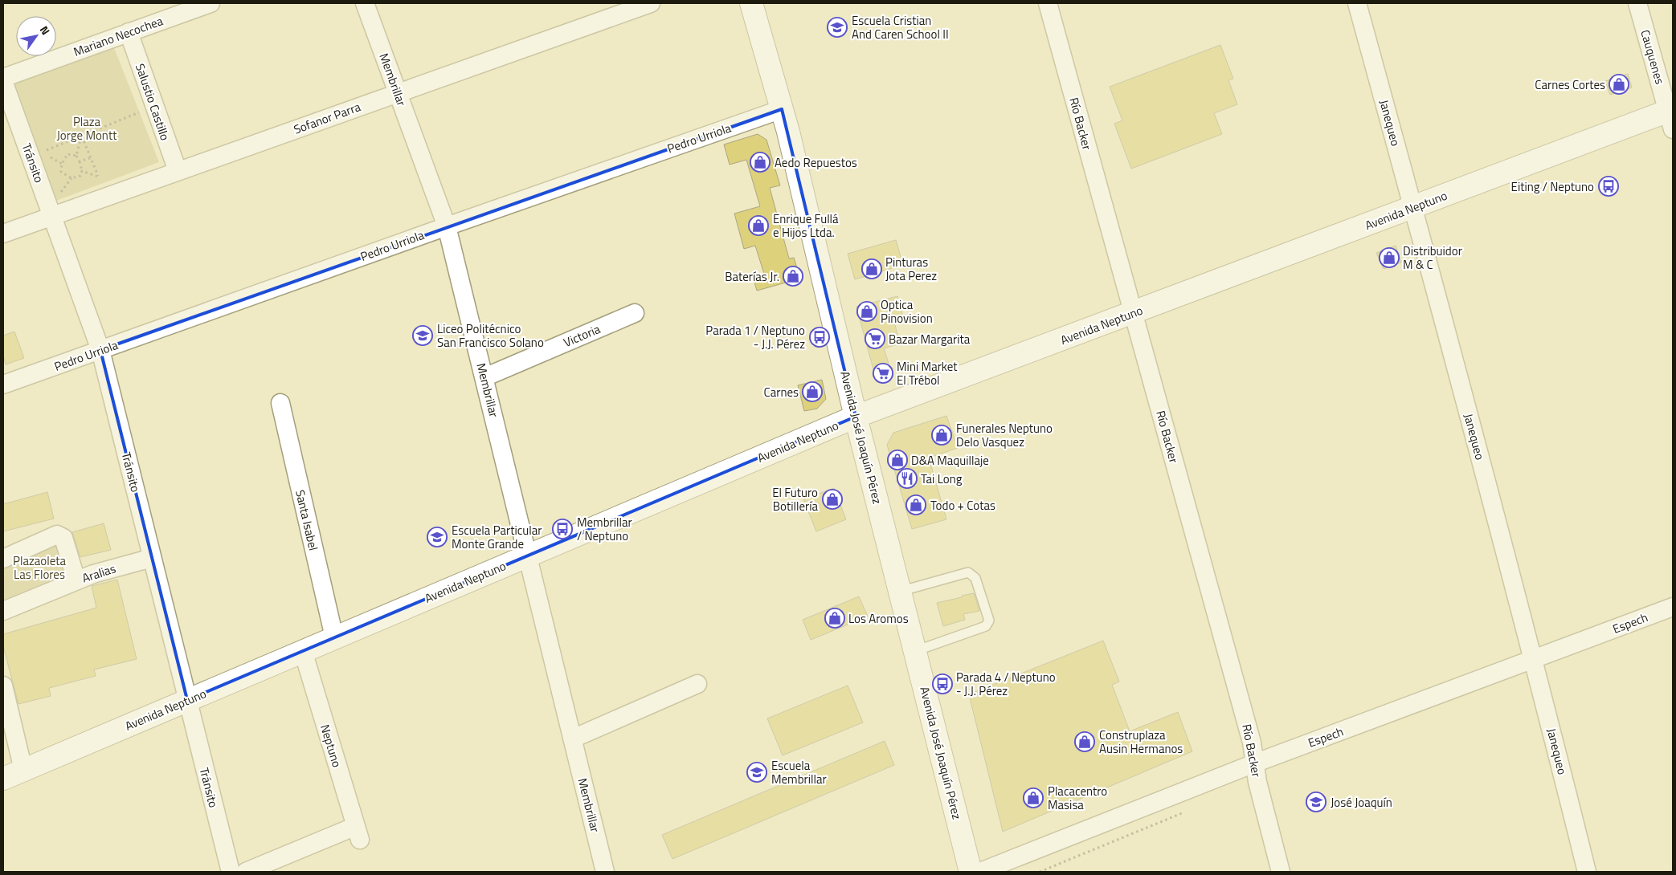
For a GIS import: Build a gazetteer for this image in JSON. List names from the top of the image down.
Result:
{
  "streets": {
    "main road": ["Avenida Neptuno", "Avenida José Joaquín Pérez"],
    "street": [
      "Mariano Necochea",
      "Cauquenes",
      "Membrillar",
      "Salustio Castillo",
      "Sofanor Parra",
      "Janequeo",
      "Río Backer",
      "Pedro Urriola",
      "Tránsito",
      "Victoria",
      "Santa Isabel",
      "Aralias",
      "Espech",
      "Neptuno"
    ]
  },
  "crossings": [
    ["Mariano Necochea", "Salustio Castillo"],
    ["Cauquenes", "Avenida Neptuno"],
    ["Membrillar", "Sofanor Parra"],
    ["Membrillar", "Pedro Urriola"],
    ["Membrillar", "Avenida Neptuno"],
    ["Membrillar", "Victoria"],
    ["Salustio Castillo", "Sofanor Parra"],
    ["Sofanor Parra", "Tránsito"],
    ["Janequeo", "Avenida Neptuno"],
    ["Janequeo", "Espech"],
    ["Río Backer", "Avenida Neptuno"],
    ["Río Backer", "Espech"],
    ["Pedro Urriola", "Tránsito"],
    ["Pedro Urriola", "Avenida José Joaquín Pérez"],
    ["Tránsito", "Avenida Neptuno"],
    ["Tránsito", "Aralias"],
    ["Avenida Neptuno", "Avenida José Joaquín Pérez"],
    ["Avenida Neptuno", "Santa Isabel"],
    ["Avenida Neptuno", "Neptuno"]
  ],
  "parks": ["Plaza Jorge Montt", "Plazaoleta Las Flores"],
  "places": {
    "school or university": [
      "Escuela Cristian And Caren School II",
      "Liceo Politécnico San Francisco Solano",
      "Escuela Particular Monte Grande",
      "Escuela Membrillar",
      "José Joaquín"
    ],
    "shop": [
      "Carnes Cortes",
      "Aedo Repuestos",
      "Enrique Fullá e Hijos Ltda.",
      "Distribuidor M & C",
      "Pinturas Jota Perez",
      "Baterías Jr.",
      "Optica Pinovision",
      "Carnes",
      "Funerales Neptuno Delo Vasquez",
      "D&A Maquillaje",
      "El Futuro Botillería",
      "Todo + Cotas",
      "Los Aromos",
      "Construplaza Ausin Hermanos",
      "Placacentro Masisa"
    ],
    "bus stop": [
      "Eiting / Neptuno",
      "Parada 1 / Neptuno - J.J. Pérez",
      "Membrillar / Neptuno",
      "Parada 4 / Neptuno - J.J. Pérez"
    ],
    "supermarket": ["Bazar Margarita", "Mini Market El Trébol"],
    "restaurant": ["Tai Long"]
  },
  "north": "top right"
}
